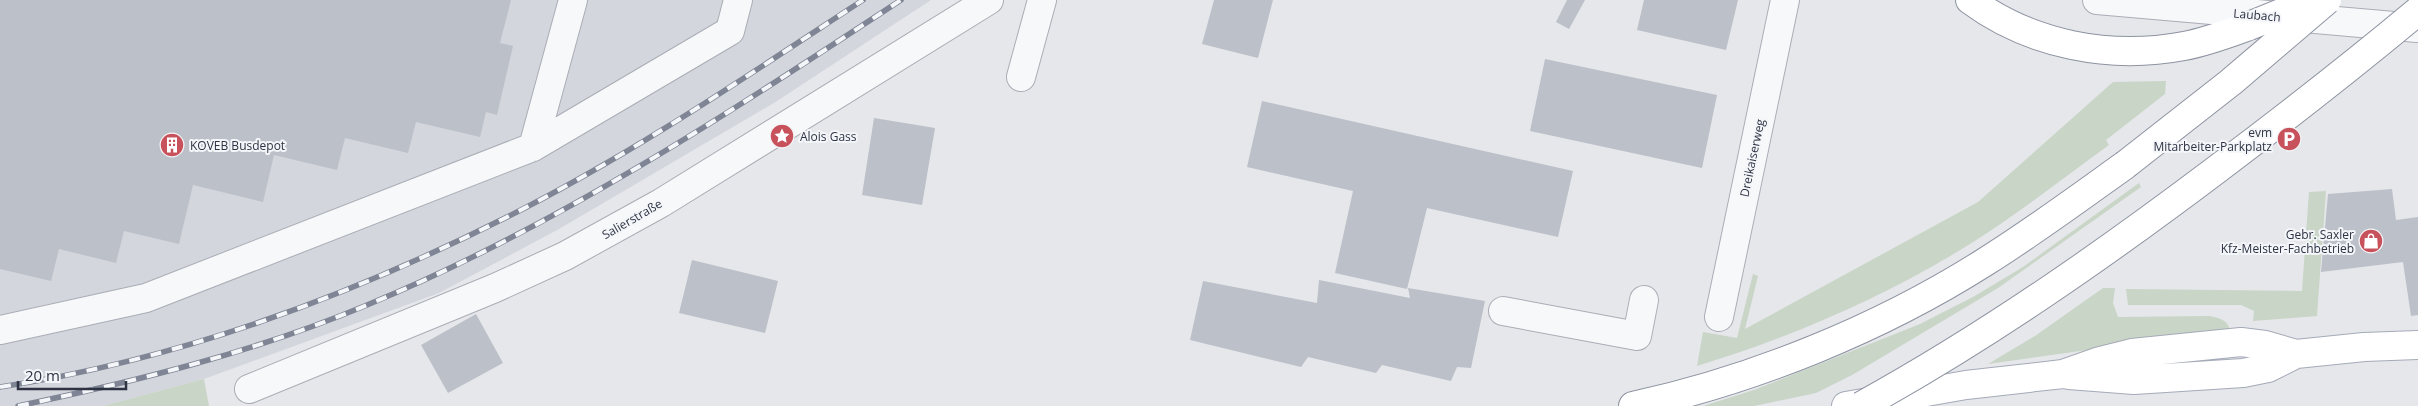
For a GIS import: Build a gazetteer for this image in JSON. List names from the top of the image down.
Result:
{
  "streets": {
    "street": ["Laubach", "Dreikaiserweg", "Salierstraße"]
  },
  "places": {
    "place": ["Alois Gass"],
    "parking": ["evm Mitarbeiter-Parkplatz"],
    "building": ["KOVEB Busdepot"],
    "shop": ["Gebr. Saxler Kfz-Meister-Fachbetrieb"]
  },
  "scale_bar": "20 m"
}
